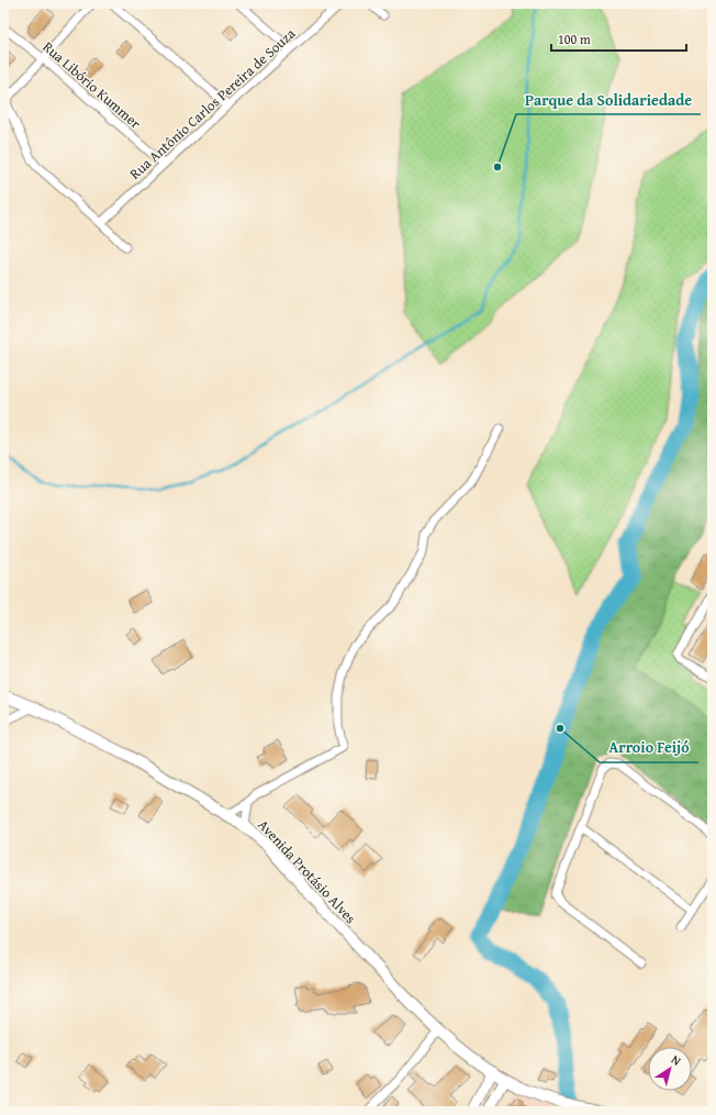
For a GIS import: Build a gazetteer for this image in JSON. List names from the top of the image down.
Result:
{
  "streets": {
    "main road": ["Avenida Protásio Alves"],
    "street": ["Rua Libório Kummer", "Rua Antônio Carlos Pereira de Souza"]
  },
  "crossings": [
    ["Rua Libório Kummer", "Rua Antônio Carlos Pereira de Souza"]
  ],
  "places": ["Parque da Solidariedade", "Arroio Feijó"],
  "scale_bar": "100 m",
  "north": "top right"
}
